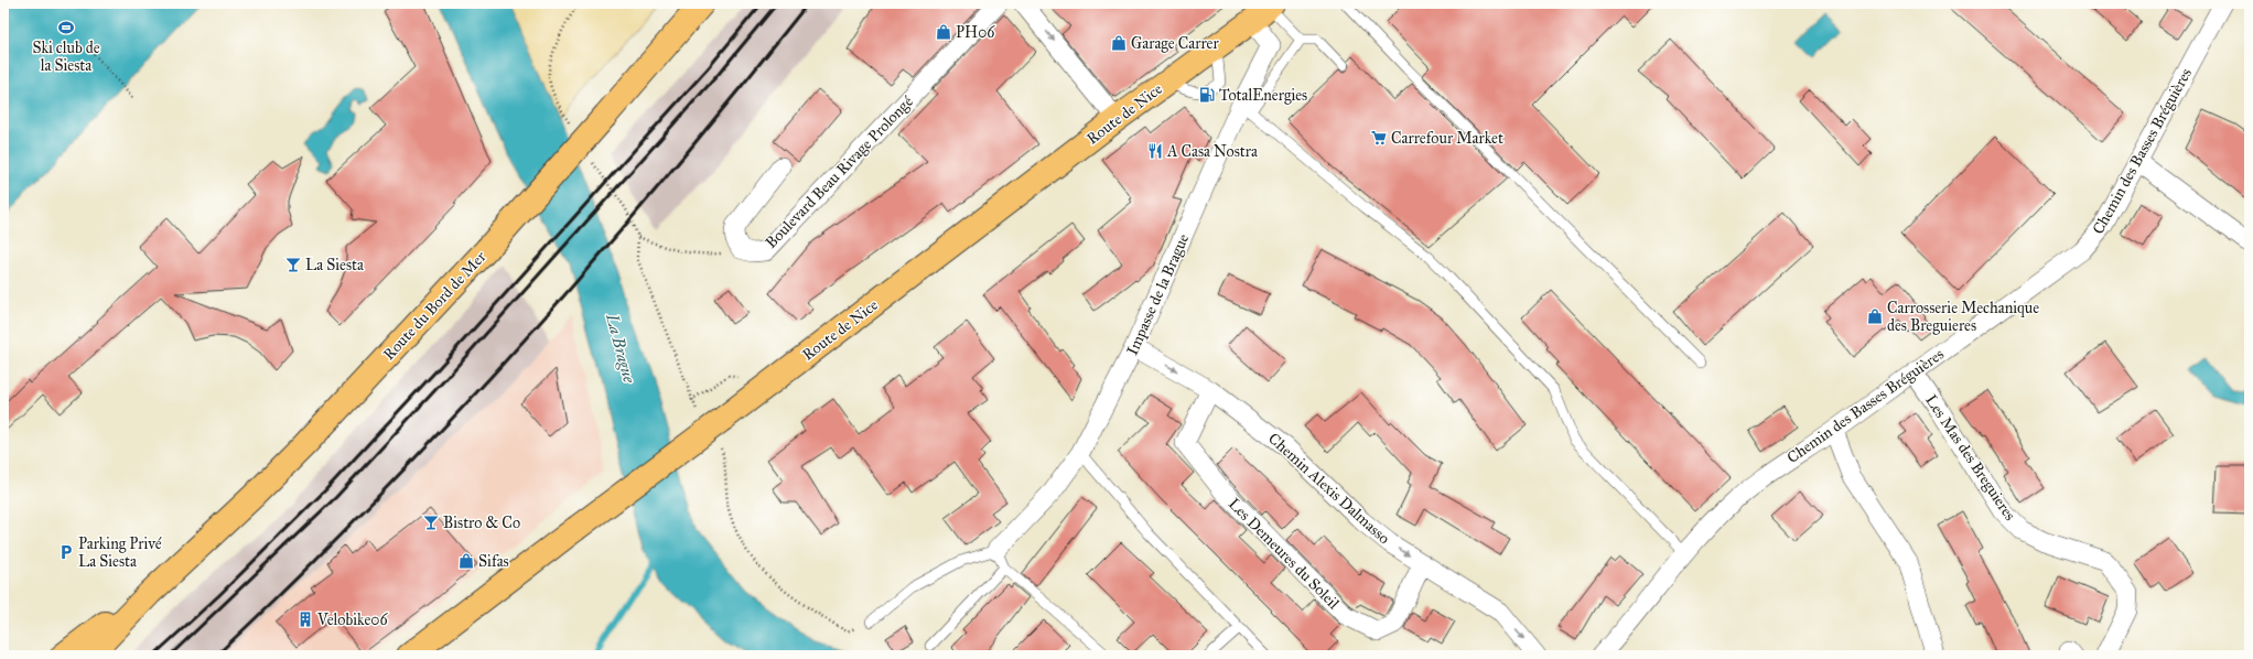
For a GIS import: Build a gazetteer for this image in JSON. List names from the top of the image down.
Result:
{
  "streets": {
    "main road": ["Route de Nice", "Route du Bord de Mer"],
    "street": [
      "Chemin des Basses Bréguières",
      "Boulevard Beau Rivage Prolongé",
      "Impasse de la Brague",
      "Les Mas des Breguieres",
      "Chemin Alexis Dalmasso",
      "Les Demeures du Soleil"
    ]
  },
  "crossings": [
    ["Route de Nice", "Impasse de la Brague"],
    ["Chemin des Basses Bréguières", "Les Mas des Breguieres"],
    ["Impasse de la Brague", "Chemin Alexis Dalmasso"],
    ["Chemin Alexis Dalmasso", "Les Demeures du Soleil"]
  ],
  "one_way": ["Chemin Alexis Dalmasso"],
  "water": ["La Brague"],
  "places": {
    "sports": ["Ski club de la Siesta"],
    "shop": [
      "PH06",
      "Garage Carrer",
      "Carrosserie Mechanique des Breguieres",
      "Sifas"
    ],
    "fuel station": ["TotalEnergies"],
    "supermarket": ["Carrefour Market"],
    "restaurant": ["A Casa Nostra"],
    "bar": ["La Siesta", "Bistro & Co"],
    "parking": ["Parking Privé La Siesta"],
    "building": ["Velobike06"]
  }
}
